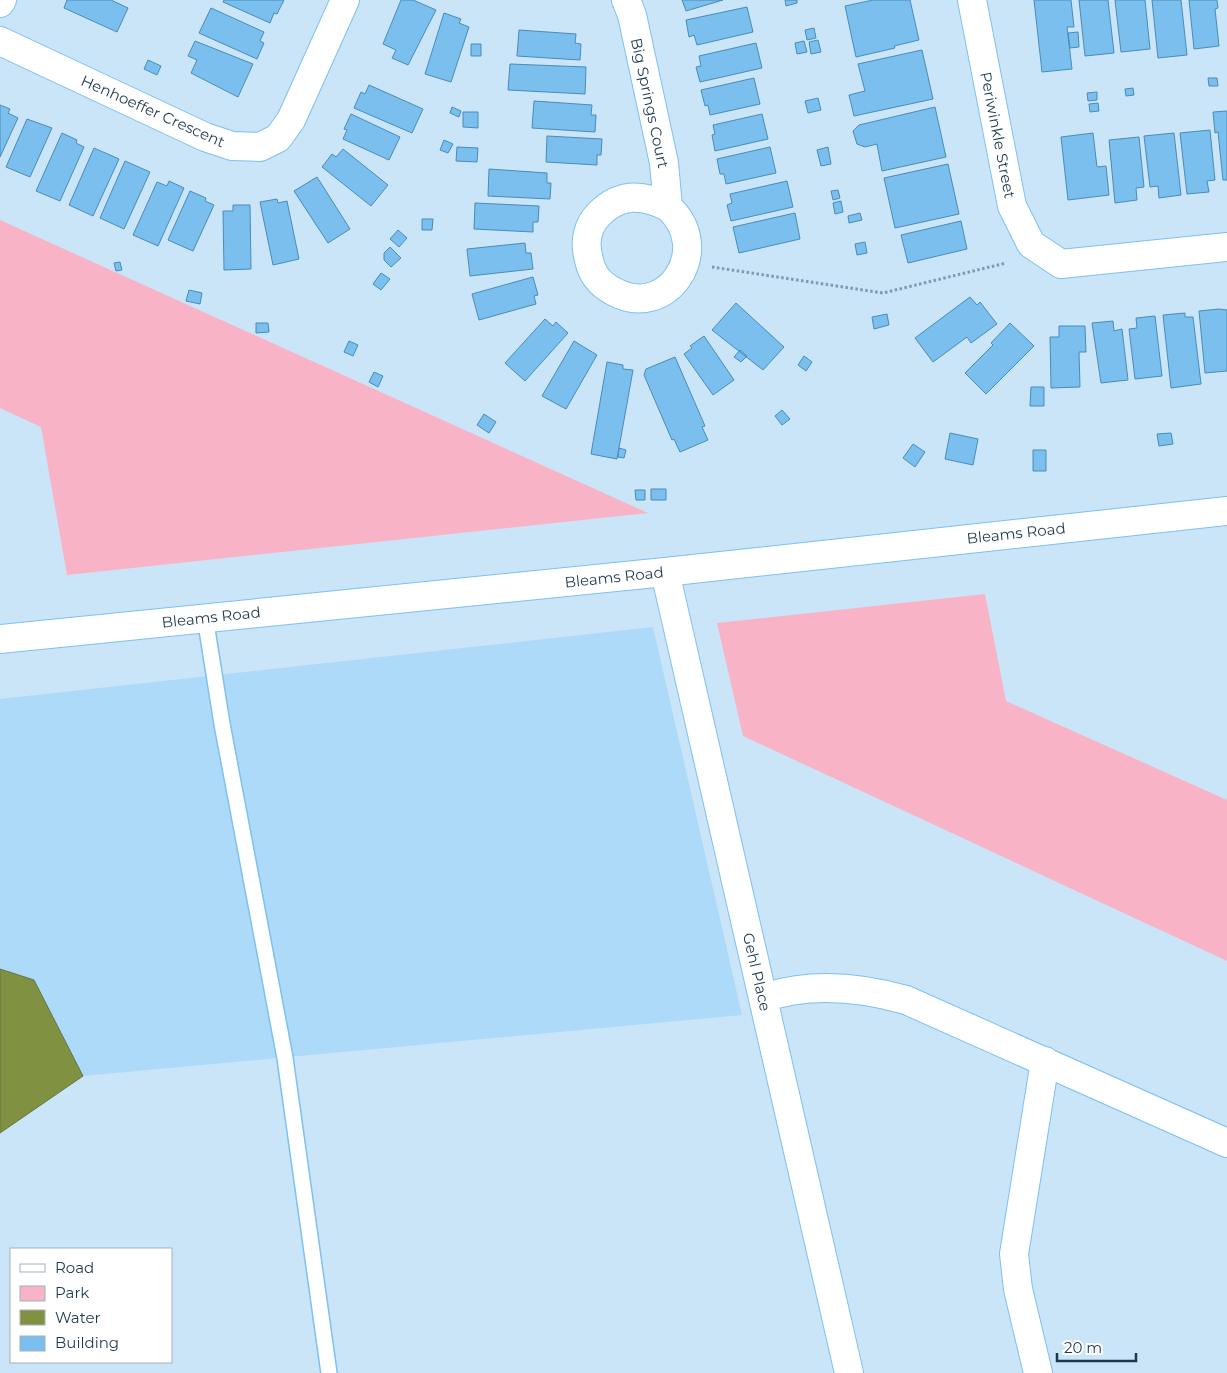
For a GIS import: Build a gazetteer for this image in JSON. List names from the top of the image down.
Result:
{
  "streets": {
    "street": [
      "Big Springs Court",
      "Henhoeffer Crescent",
      "Periwinkle Street",
      "Bleams Road",
      "Gehl Place"
    ]
  },
  "crossings": [
    ["Bleams Road", "Gehl Place"]
  ],
  "legend": [
    "Road",
    "Park",
    "Water",
    "Building"
  ],
  "scale_bar": "20 m"
}
